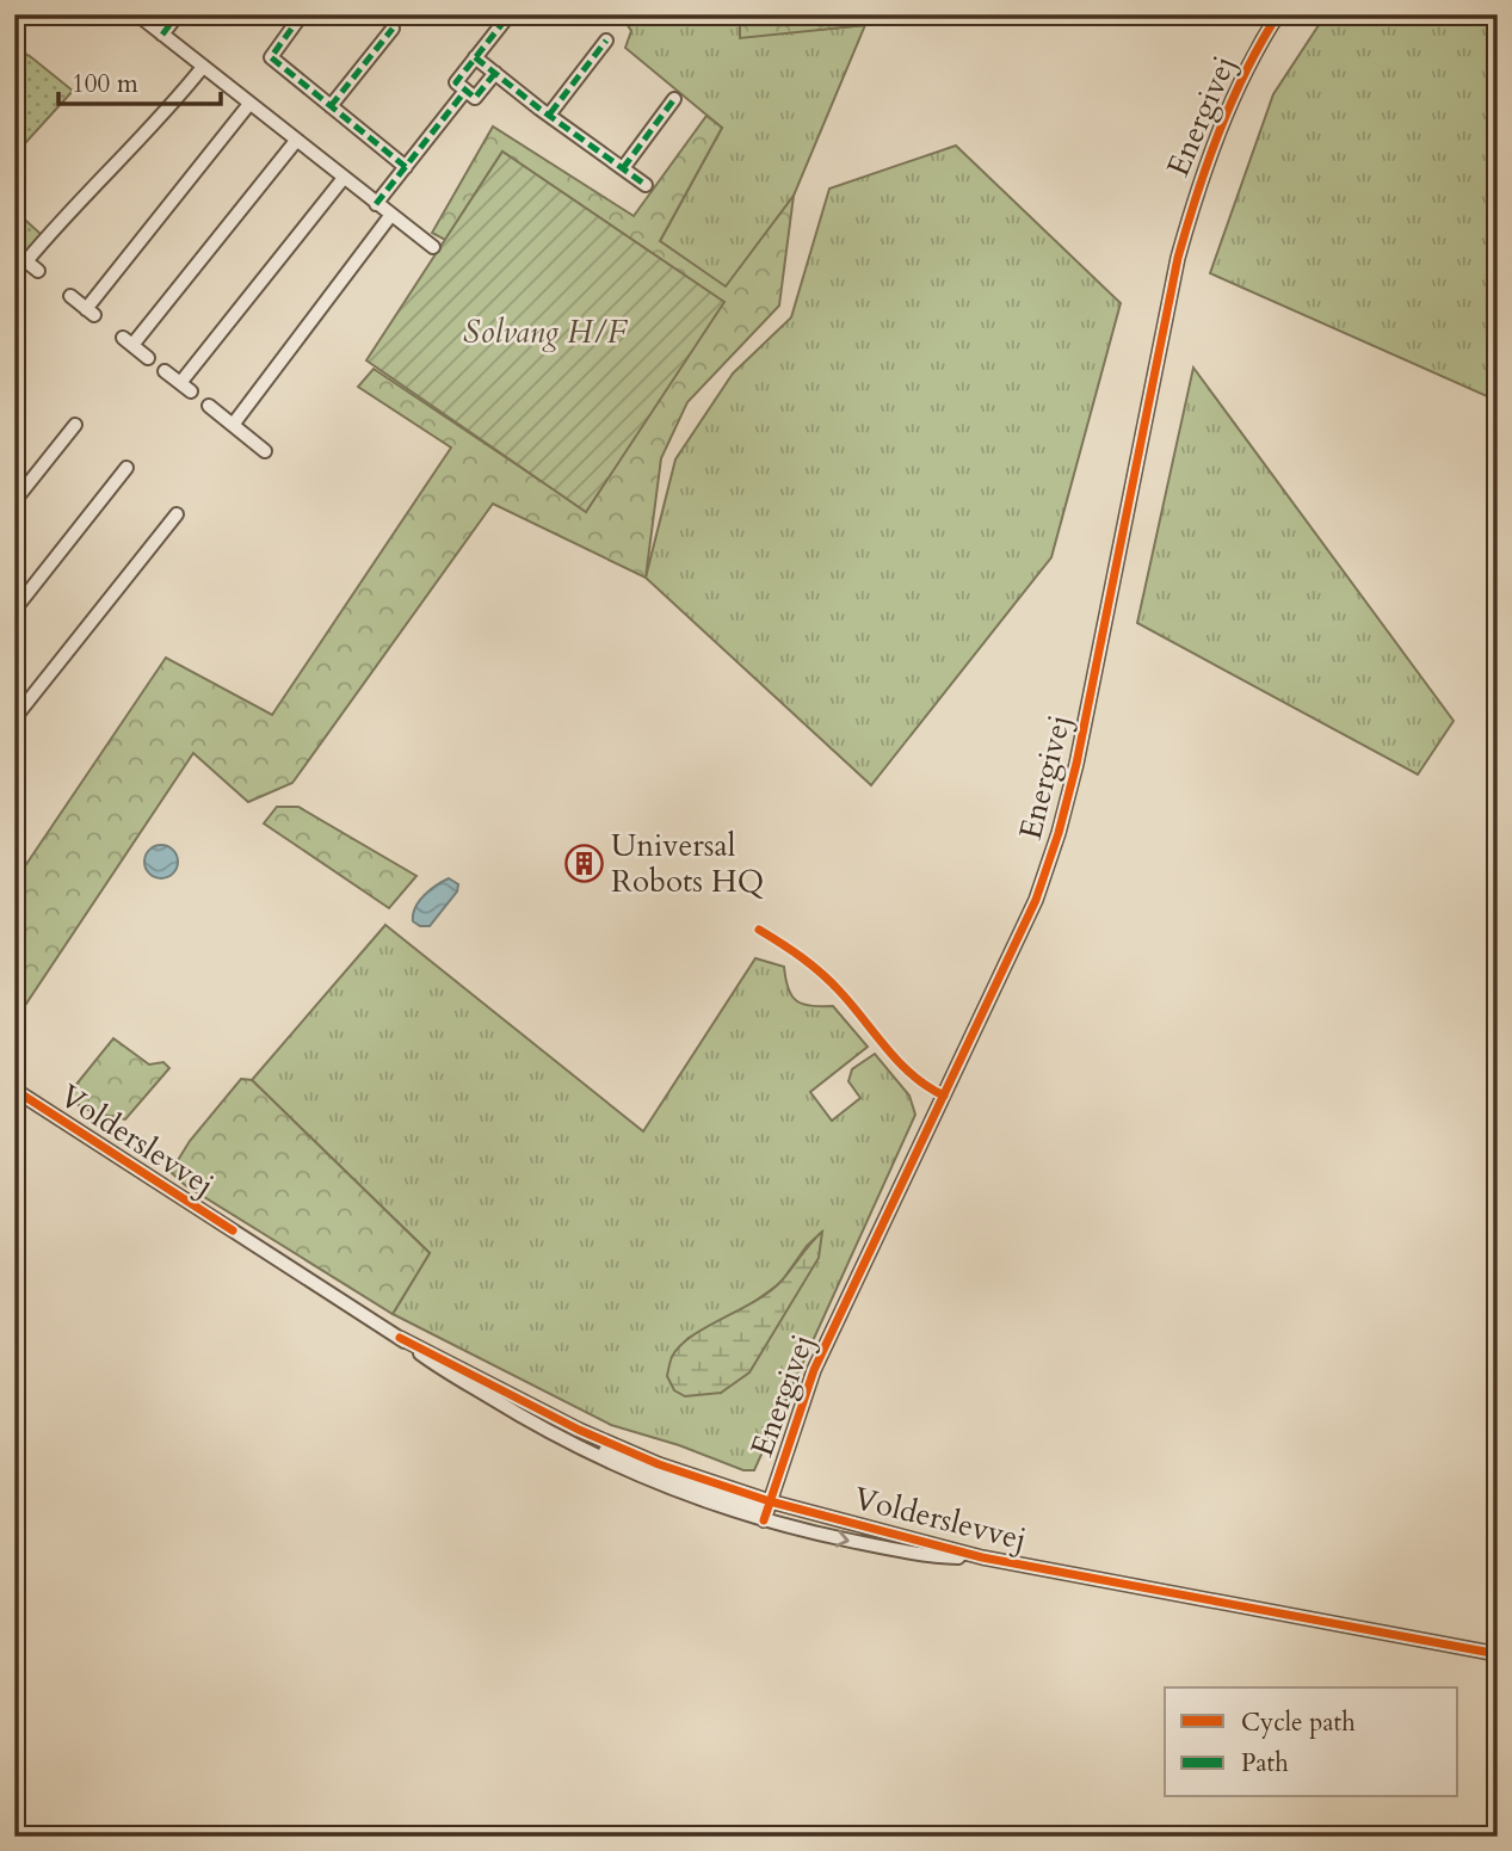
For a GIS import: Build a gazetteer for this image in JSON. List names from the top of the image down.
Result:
{
  "streets": {
    "street": ["Energivej", "Volderslevvej"]
  },
  "crossings": [
    ["Energivej", "Volderslevvej"]
  ],
  "parks": ["Solvang H/F"],
  "places": {
    "building": ["Universal Robots HQ"]
  },
  "legend": ["Cycle path", "Path"],
  "scale_bar": "100 m"
}
